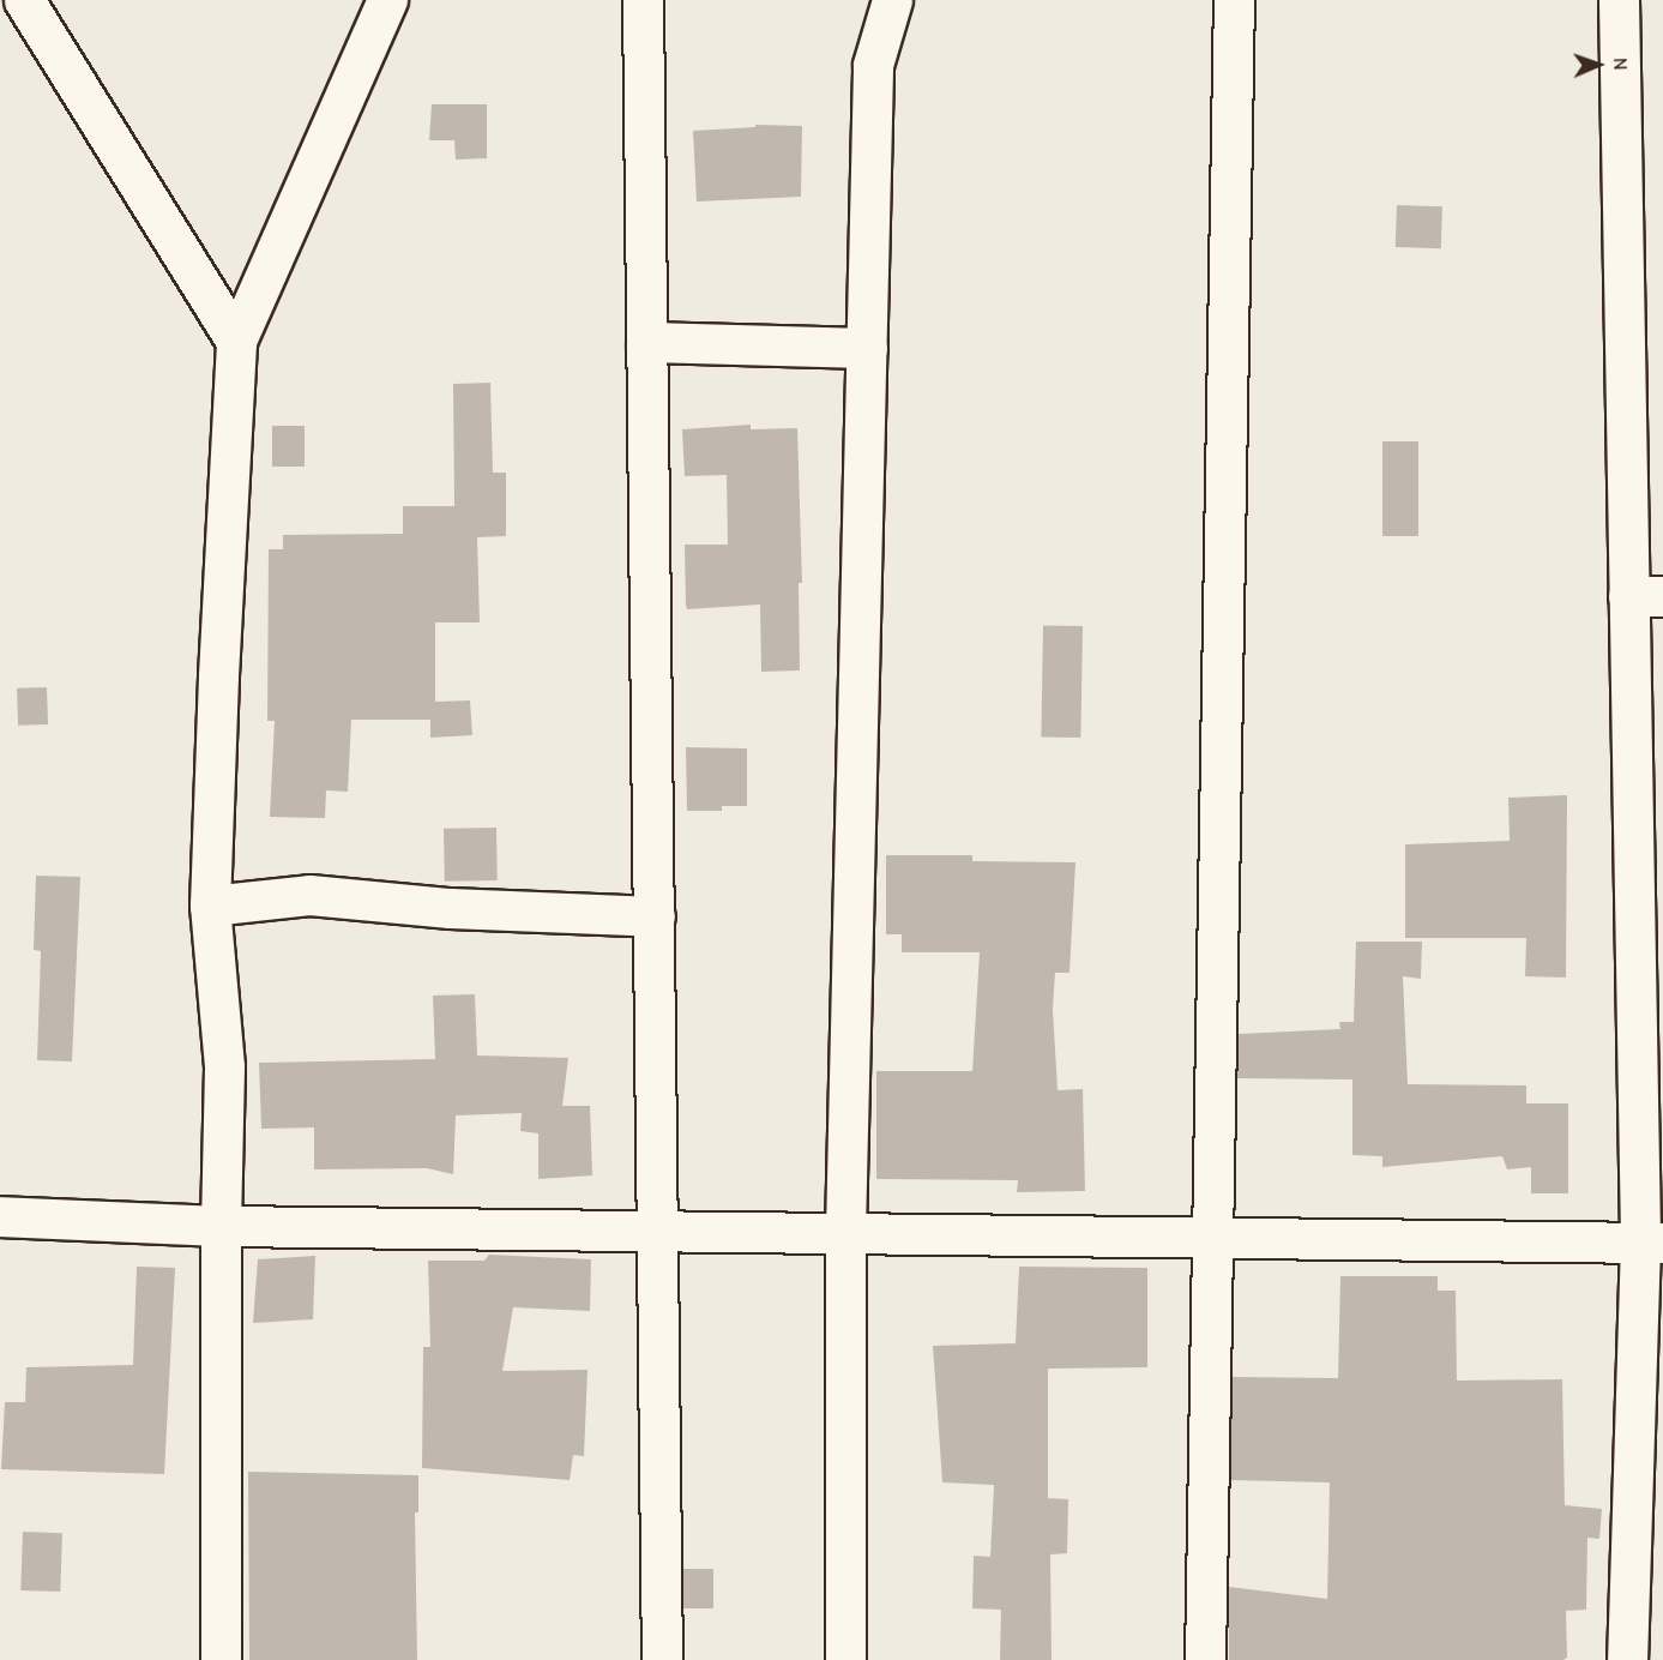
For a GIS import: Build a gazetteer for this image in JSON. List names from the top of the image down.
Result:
{
  "north": "right"
}
